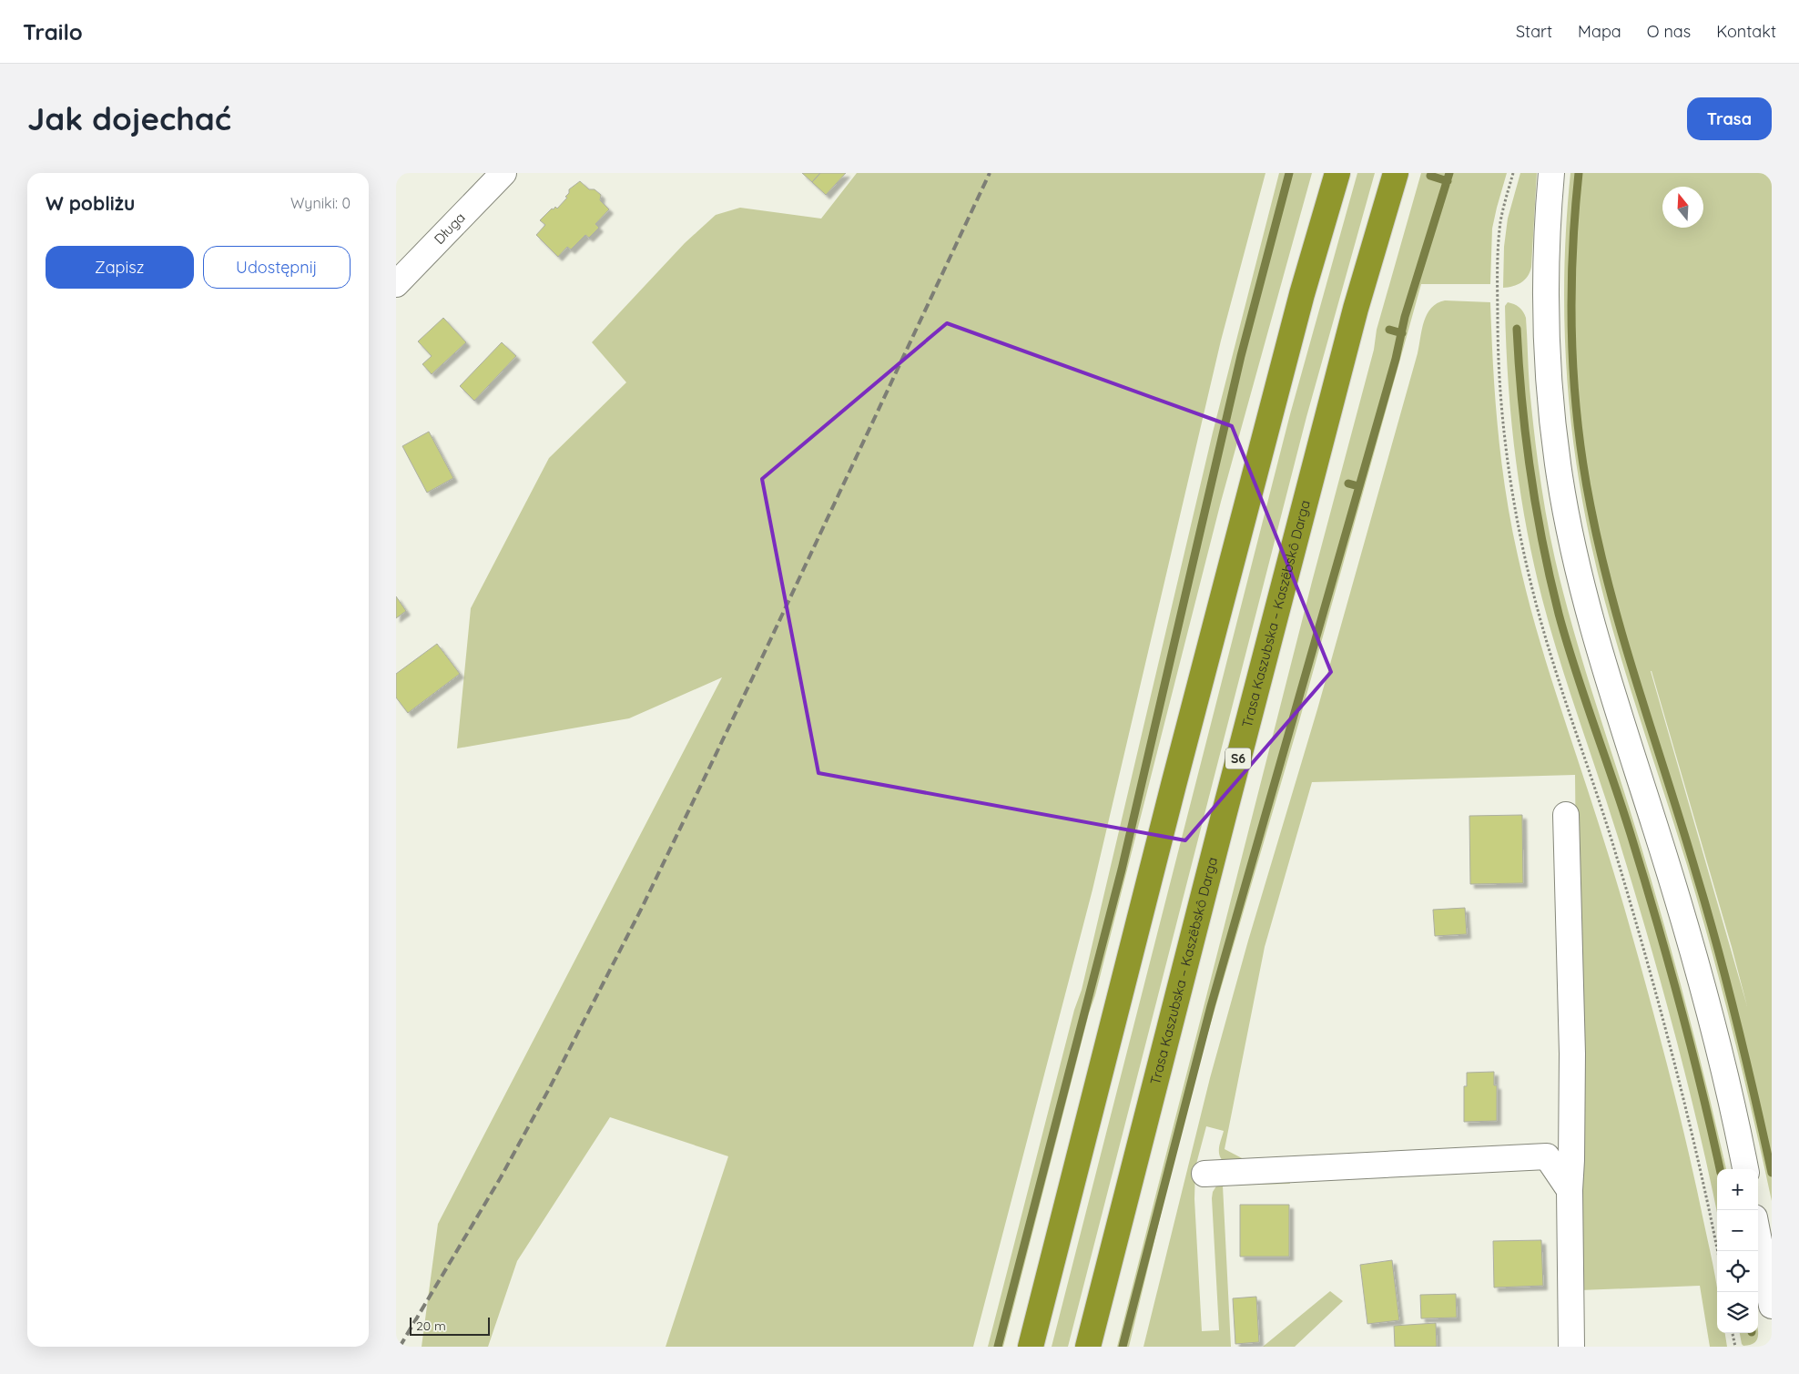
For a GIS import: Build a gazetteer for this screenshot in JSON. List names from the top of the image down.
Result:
{
  "streets": {
    "highway": ["Trasa Kaszubska – Kaszëbskô Darga", "S6"],
    "street": ["Długa"]
  },
  "scale_bar": "20 m",
  "north": "top",
  "page": {
    "header": "Trailo",
    "nav": [
      "Start",
      "Mapa",
      "O nas",
      "Kontakt"
    ],
    "buttons": [
      "Trasa",
      ["Zapisz", "Udostępnij"]
    ],
    "title": "Jak dojechać",
    "heading": ["W pobliżu", "Wyniki: 0"],
    "map_buttons": ["+", "−"],
    "scale": "20 m"
  }
}
